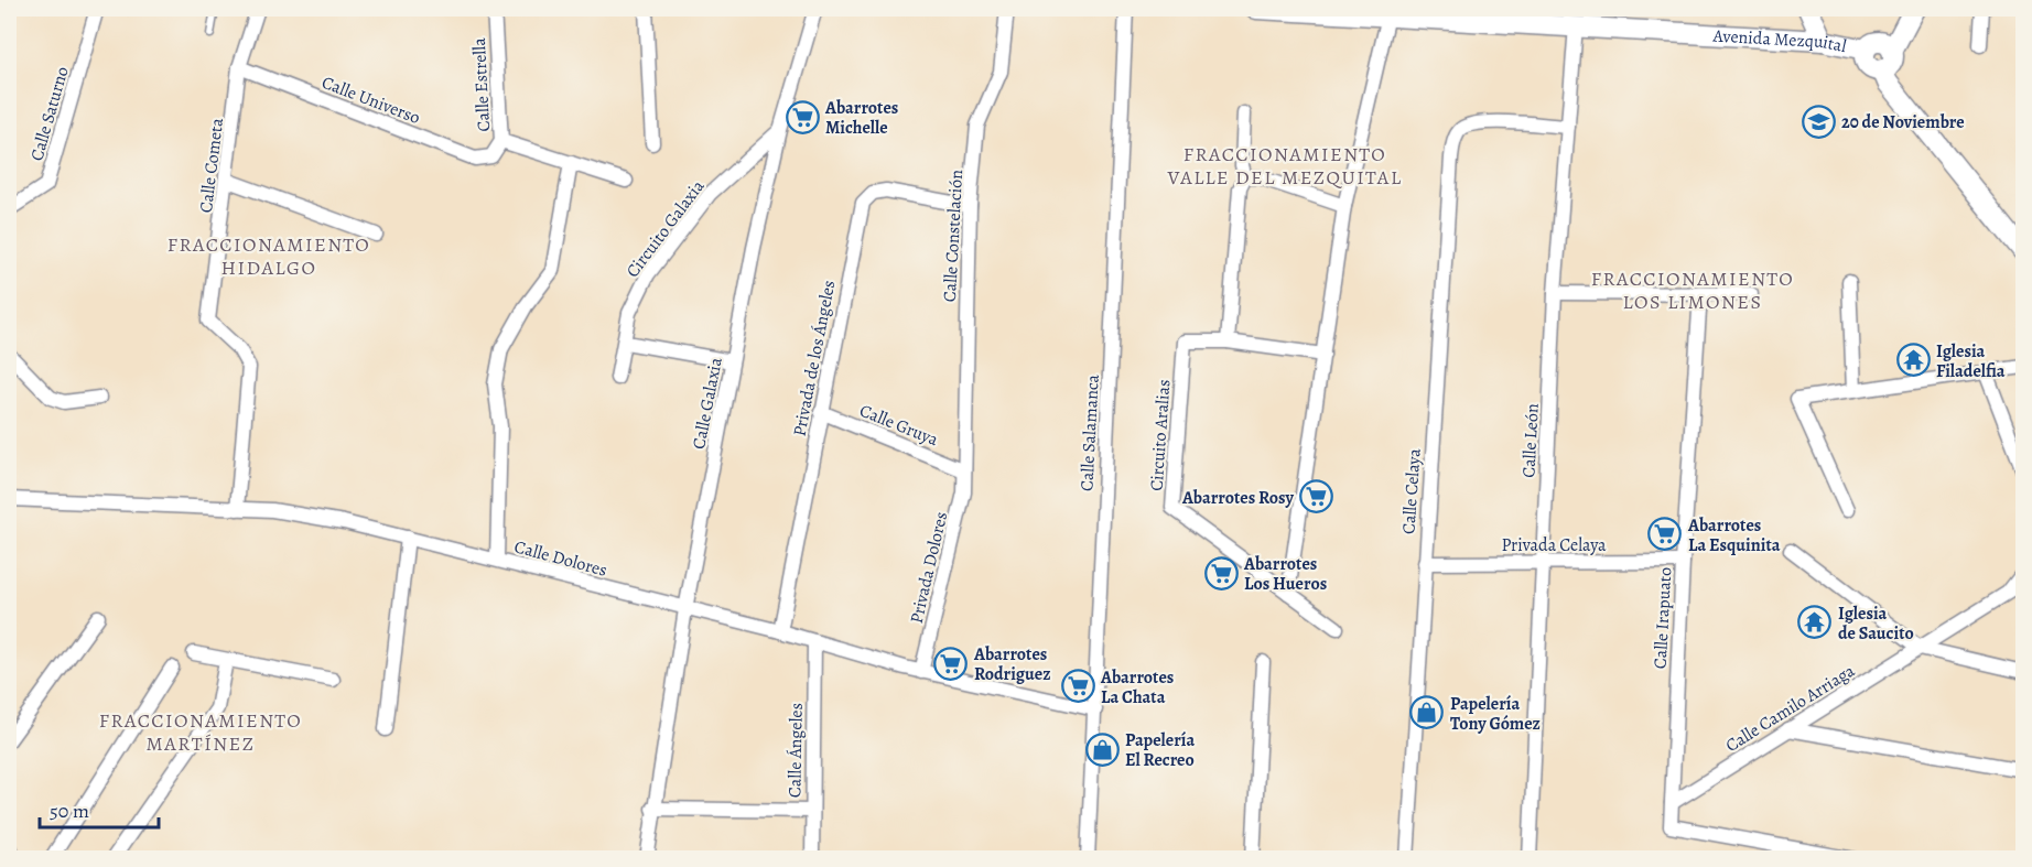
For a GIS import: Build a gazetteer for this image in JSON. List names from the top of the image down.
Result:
{
  "streets": {
    "street": [
      "Avenida Mezquital",
      "Calle Estrella",
      "Calle Universo",
      "Calle Saturno",
      "Calle Cometa",
      "Circuito Galaxia",
      "Calle Constelación",
      "Privada de los Ángeles",
      "Calle Galaxia",
      "Calle Gruya",
      "Calle Salamanca",
      "Circuito Aralias",
      "Calle León",
      "Calle Celaya",
      "Privada Celaya",
      "Calle Dolores",
      "Privada Dolores",
      "Calle Irapuato",
      "Calle Camilo Arriaga",
      "Calle Ángeles"
    ]
  },
  "crossings": [
    ["Avenida Mezquital", "Calle León"],
    ["Calle Estrella", "Calle Universo"],
    ["Calle Universo", "Calle Cometa"],
    ["Calle Cometa", "Calle Dolores"],
    ["Circuito Galaxia", "Calle Galaxia"],
    ["Calle Constelación", "Privada de los Ángeles"],
    ["Calle Constelación", "Calle Gruya"],
    ["Calle Constelación", "Privada Dolores"],
    ["Privada de los Ángeles", "Calle Gruya"],
    ["Privada de los Ángeles", "Calle Dolores"],
    ["Calle Galaxia", "Calle Dolores"],
    ["Calle Gruya", "Privada Dolores"],
    ["Calle Salamanca", "Calle Dolores"],
    ["Calle León", "Calle Celaya"],
    ["Calle León", "Privada Celaya"],
    ["Calle Celaya", "Privada Celaya"],
    ["Privada Celaya", "Calle Irapuato"],
    ["Calle Dolores", "Privada Dolores"],
    ["Calle Dolores", "Calle Ángeles"],
    ["Calle Irapuato", "Calle Camilo Arriaga"]
  ],
  "districts": [
    "FRACCIONAMIENTO VALLE DEL MEZQUITAL",
    "FRACCIONAMIENTO HIDALGO",
    "FRACCIONAMIENTO LOS LIMONES",
    "FRACCIONAMIENTO MARTÍNEZ"
  ],
  "places": {
    "supermarket": [
      "Abarrotes Michelle",
      "Abarrotes Rosy",
      "Abarrotes La Esquinita",
      "Abarrotes Los Hueros",
      "Abarrotes Rodriguez",
      "Abarrotes La Chata"
    ],
    "school or university": ["20 de Noviembre"],
    "temple": ["Iglesia Filadelfia", "Iglesia de Saucito"],
    "shop": ["Papelería Tony Gómez", "Papelería El Recreo"]
  },
  "scale_bar": "50 m"
}
